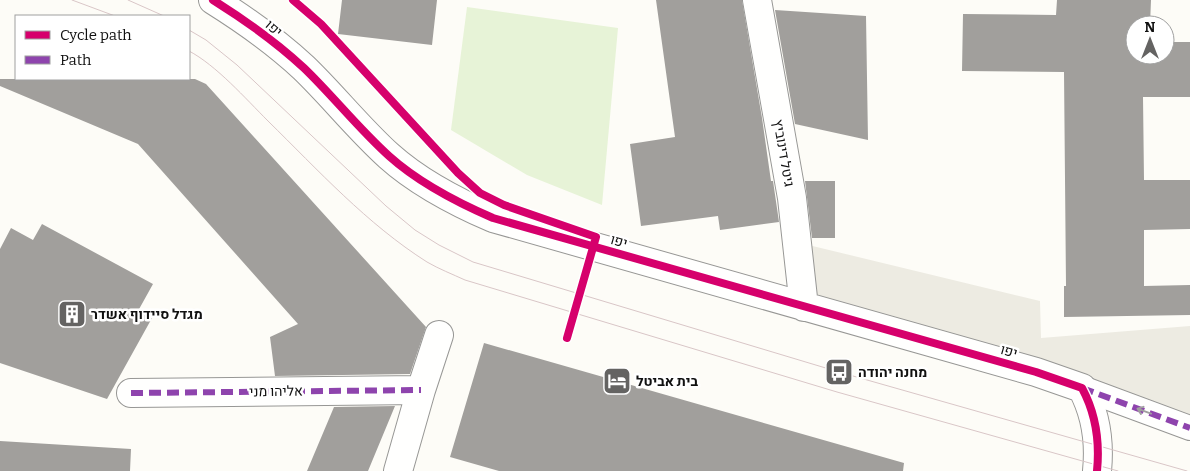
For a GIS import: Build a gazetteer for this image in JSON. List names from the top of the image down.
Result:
{
  "streets": {
    "street": ["יפו", "גיטל דינוביץ", "אליהו מני"]
  },
  "crossings": [
    ["יפו", "גיטל דינוביץ"]
  ],
  "places": {
    "building": ["מגדל סיידוף אשדר"],
    "bus stop": ["מחנה יהודה"],
    "hotel": ["בית אביטל"]
  },
  "legend": ["Cycle path", "Path"],
  "north": "top"
}
